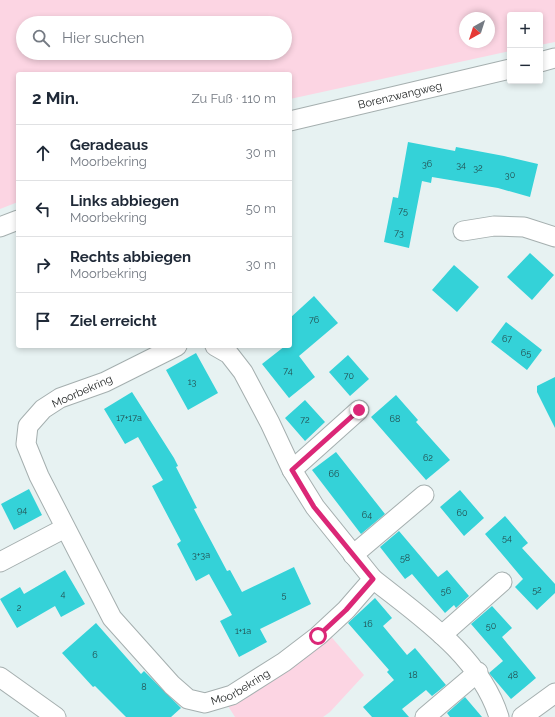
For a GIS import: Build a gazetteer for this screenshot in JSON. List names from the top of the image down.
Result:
{
  "streets": {
    "street": ["Borenzwangweg", "Moorbekring"]
  },
  "house_numbers": [
    "36",
    "34",
    "32",
    "30",
    "75",
    "73",
    "76",
    "67",
    "65",
    "74",
    "70",
    "13",
    "17+17a",
    "68",
    "72",
    "62",
    "66",
    "94",
    "60",
    "64",
    "54",
    "3+3a",
    "58",
    "52",
    "56",
    "4",
    "5",
    "2",
    "16",
    "50",
    "1+1a",
    "6",
    "18",
    "48",
    "8"
  ],
  "north": "bottom left",
  "page": {
    "map_buttons": ["+", "−"],
    "search": "Hier suchen",
    "heading": ["2 Min.", "Zu Fuß · 110 m"],
    "list": [
      ["Geradeaus", "Moorbekring", "30 m"],
      ["Links abbiegen", "Moorbekring", "50 m"],
      ["Rechts abbiegen", "Moorbekring", "30 m"],
      "Ziel erreicht"
    ]
  }
}
